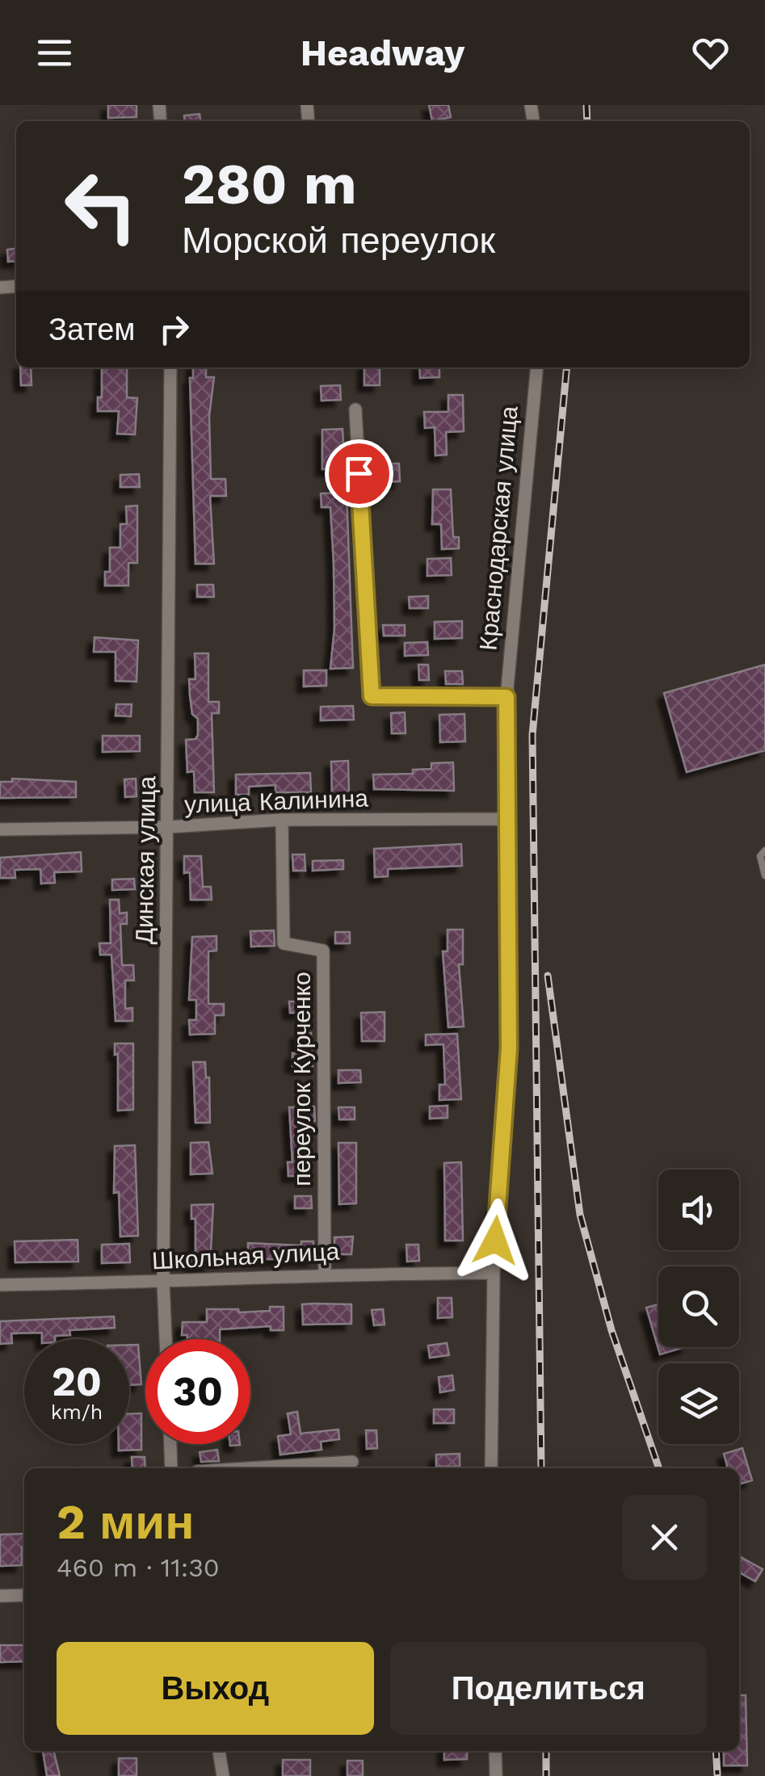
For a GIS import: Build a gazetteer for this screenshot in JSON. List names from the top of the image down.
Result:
{
  "streets": {
    "street": [
      "Краснодарская улица",
      "улица Калинина",
      "Динская улица",
      "переулок Курченко",
      "Школьная улица"
    ]
  },
  "crossings": [
    ["Краснодарская улица", "улица Калинина"],
    ["Краснодарская улица", "Школьная улица"],
    ["улица Калинина", "Динская улица"],
    ["улица Калинина", "переулок Курченко"],
    ["Динская улица", "Школьная улица"],
    ["переулок Курченко", "Школьная улица"]
  ],
  "page": {
    "header": "Headway",
    "turn": ["280 m", "Морской переулок"],
    "then": "Затем",
    "speed": "20 km/h",
    "limit": "30",
    "heading": ["2 мин", "460 m · 11:30"],
    "buttons": ["Выход", "Поделиться"]
  }
}
